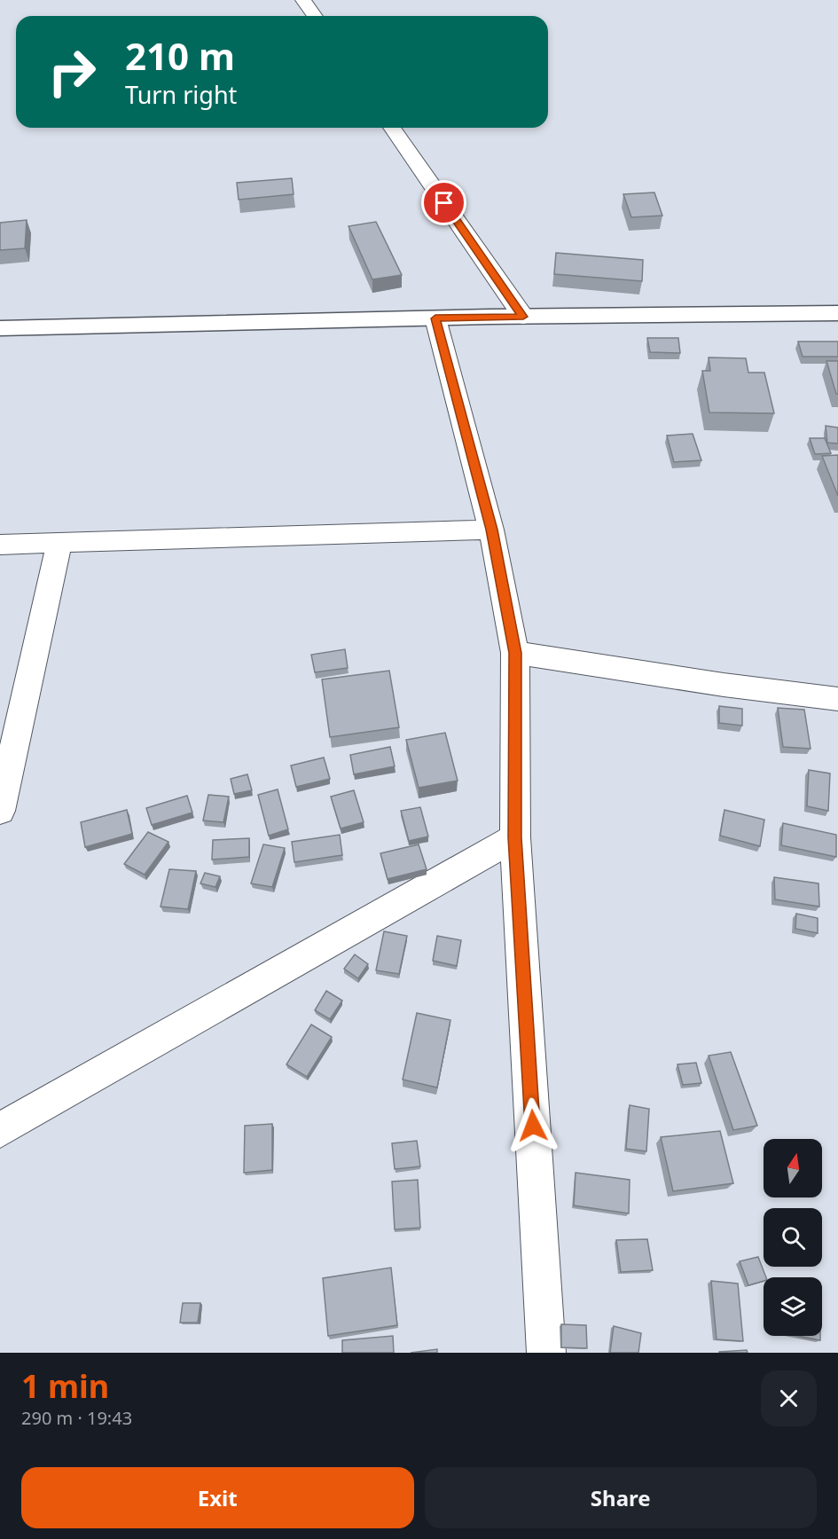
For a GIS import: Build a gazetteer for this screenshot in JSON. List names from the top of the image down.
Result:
{
  "north": "top",
  "page": {
    "turn": ["210 m", "Turn right"],
    "heading": ["1 min", "290 m · 19:43"],
    "buttons": ["Exit", "Share"]
  }
}
